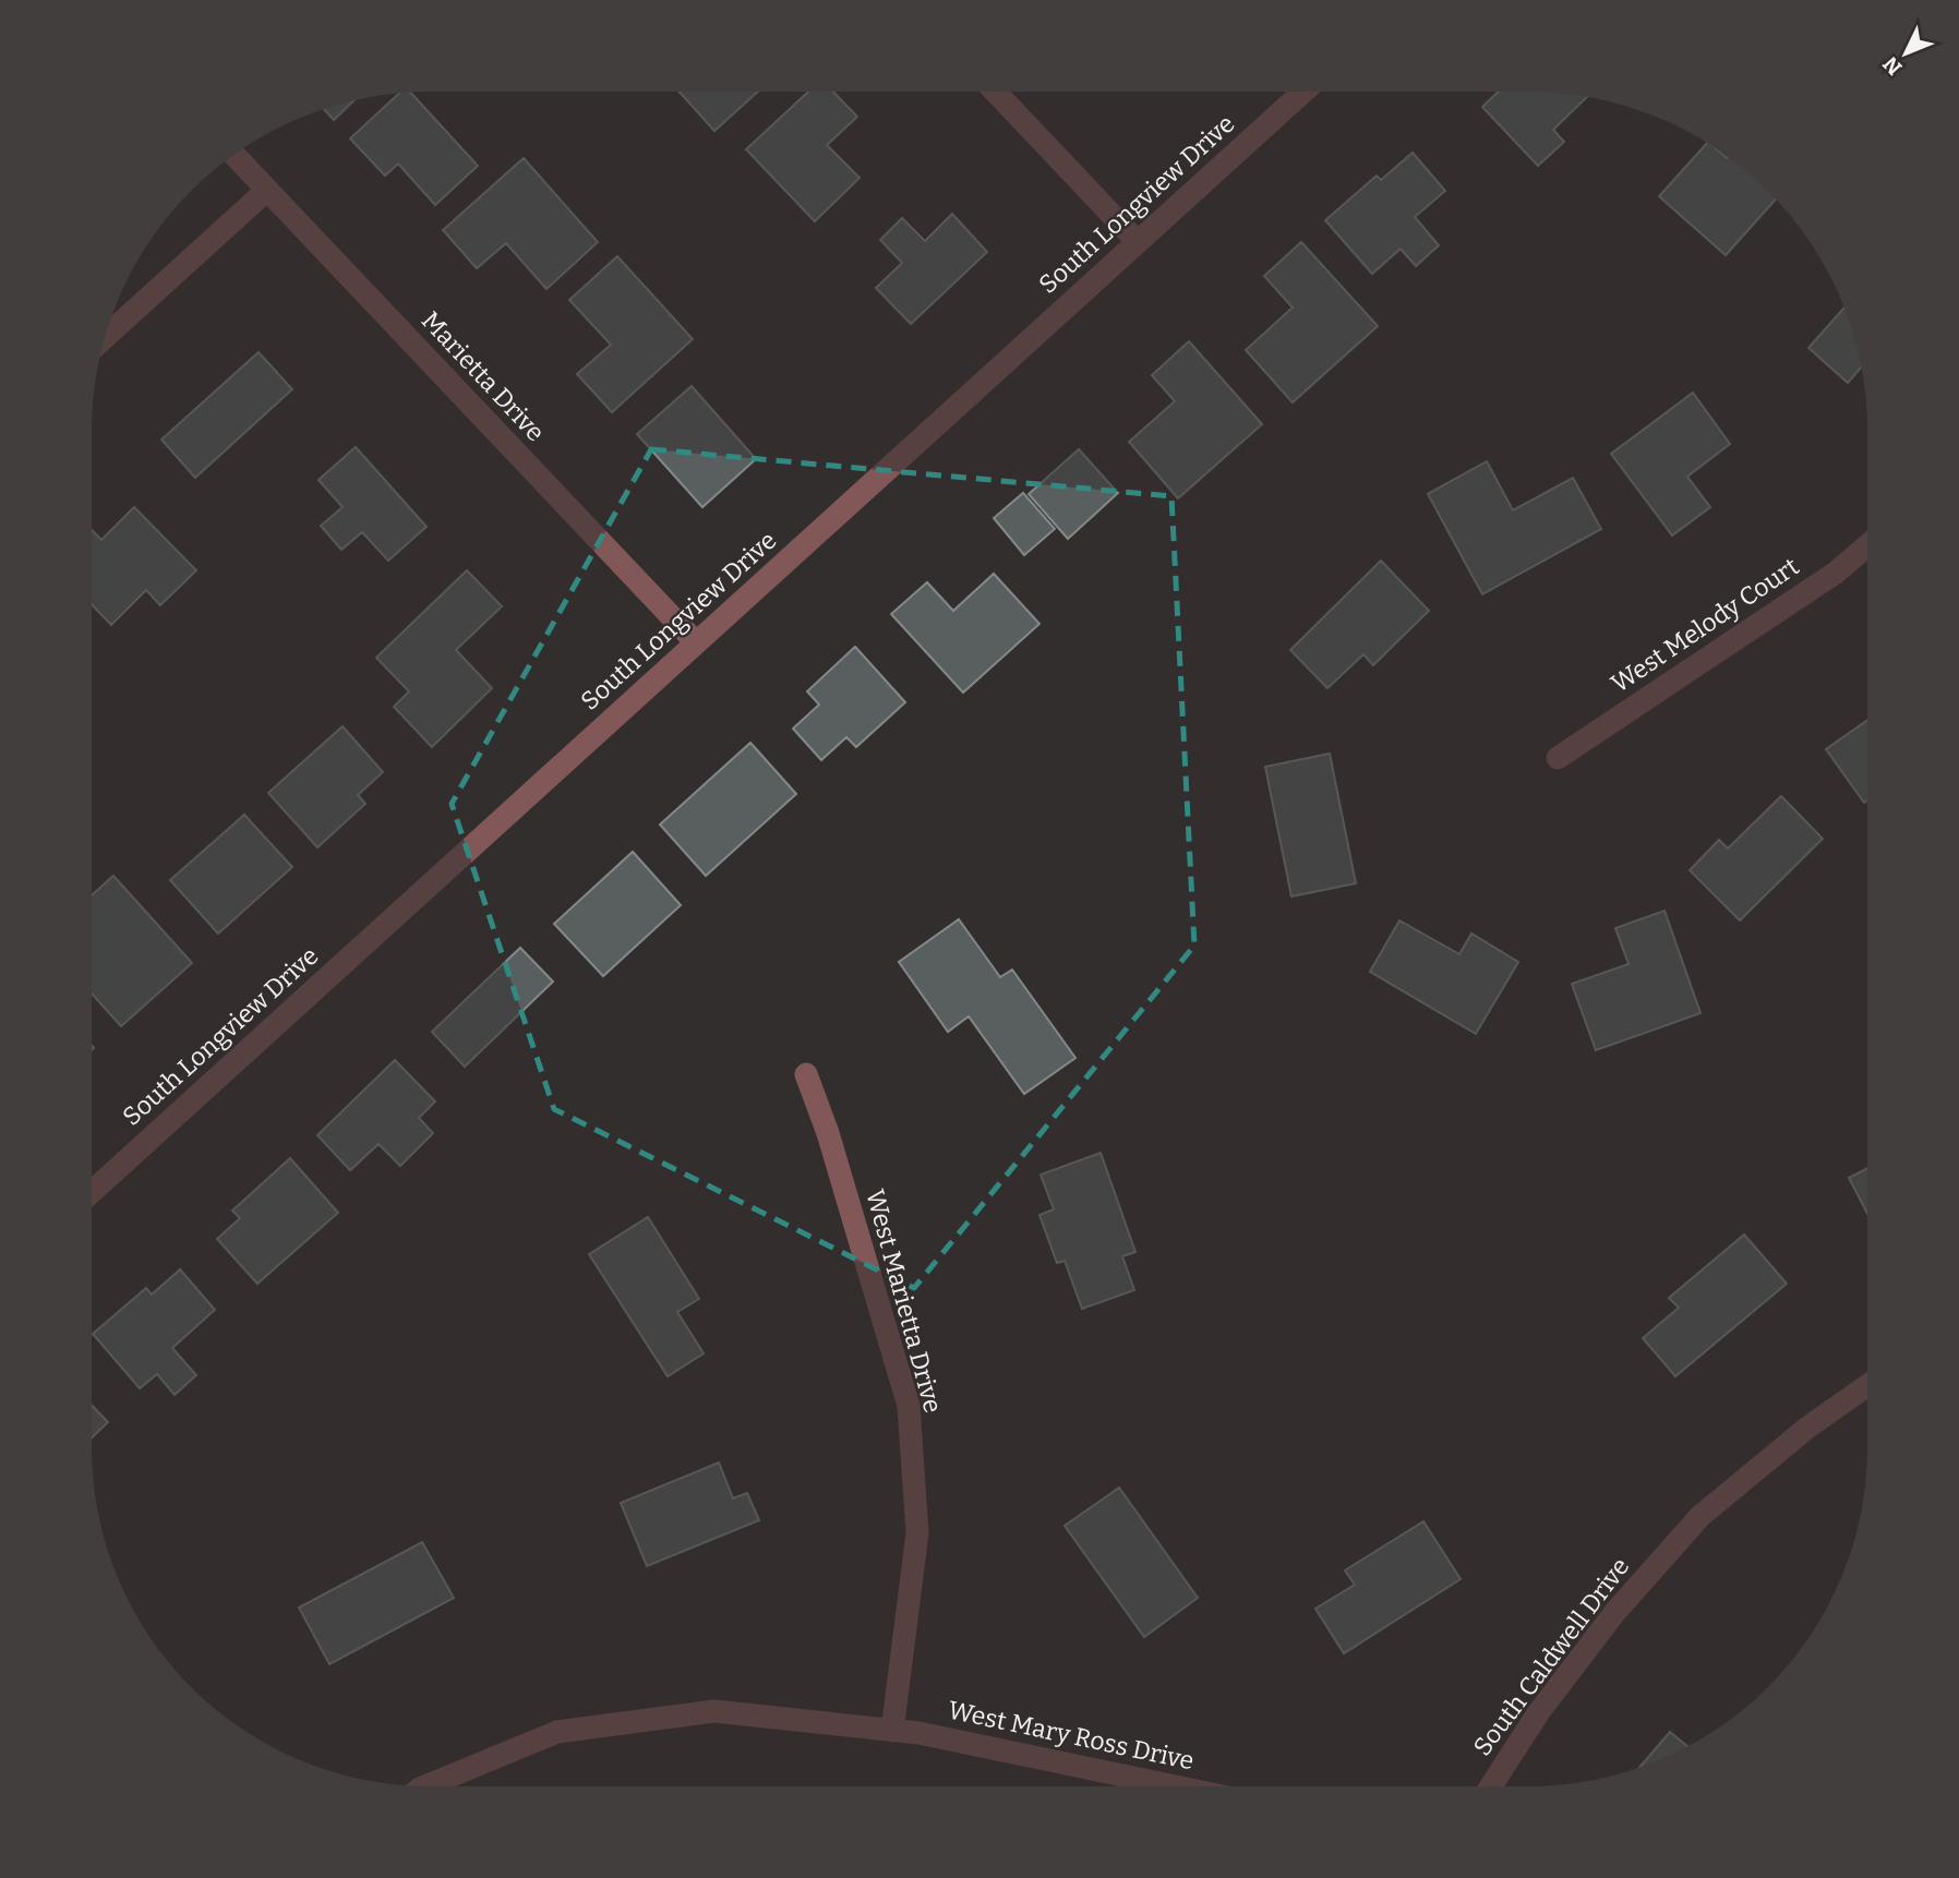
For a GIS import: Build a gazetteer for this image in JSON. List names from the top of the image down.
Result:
{
  "streets": {
    "street": [
      "South Longview Drive",
      "Marietta Drive",
      "West Melody Court",
      "West Marietta Drive",
      "South Caldwell Drive",
      "West Mary Ross Drive"
    ]
  },
  "crossings": [
    ["South Longview Drive", "Marietta Drive"],
    ["West Marietta Drive", "West Mary Ross Drive"]
  ],
  "north": "bottom left"
}
